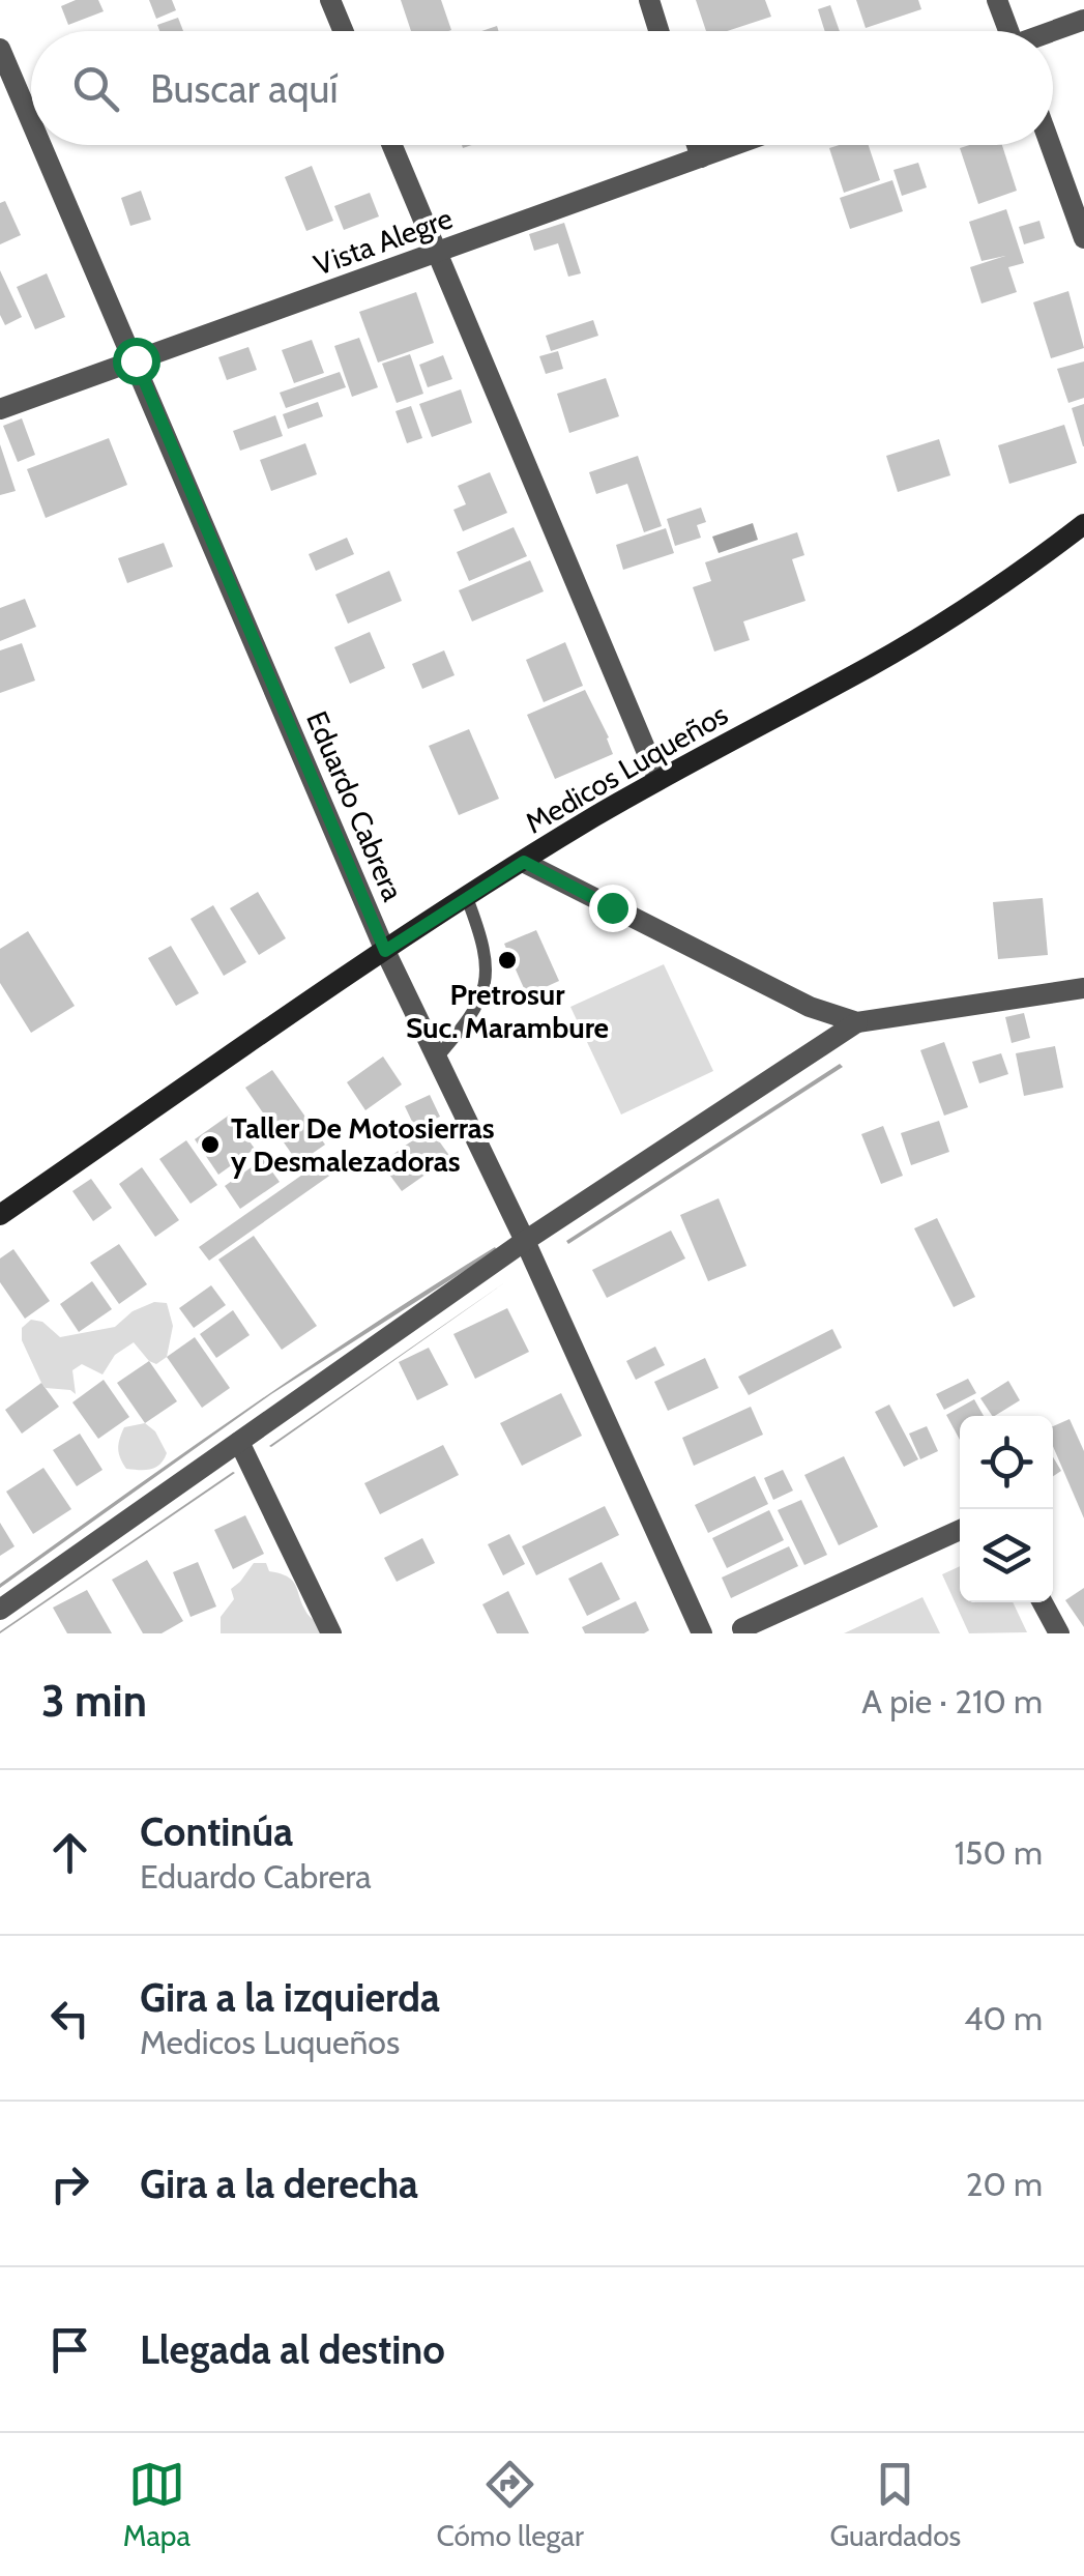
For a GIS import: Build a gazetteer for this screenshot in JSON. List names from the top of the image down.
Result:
{
  "streets": {
    "street": ["Vista Alegre", "Medicos Luqueños", "Eduardo Cabrera"]
  },
  "crossings": [
    ["Vista Alegre", "Eduardo Cabrera"],
    ["Medicos Luqueños", "Eduardo Cabrera"]
  ],
  "places": ["Pretrosur Suc. Marambure", "Taller De Motosierras y Desmalezadoras"],
  "page": {
    "search": "Buscar aquí",
    "heading": ["3 min", "A pie · 210 m"],
    "list": [
      ["Continúa", "Eduardo Cabrera", "150 m"],
      ["Gira a la izquierda", "Medicos Luqueños", "40 m"],
      ["Gira a la derecha", "20 m"],
      "Llegada al destino"
    ],
    "nav": ["Mapa", "Cómo llegar", "Guardados"]
  }
}
